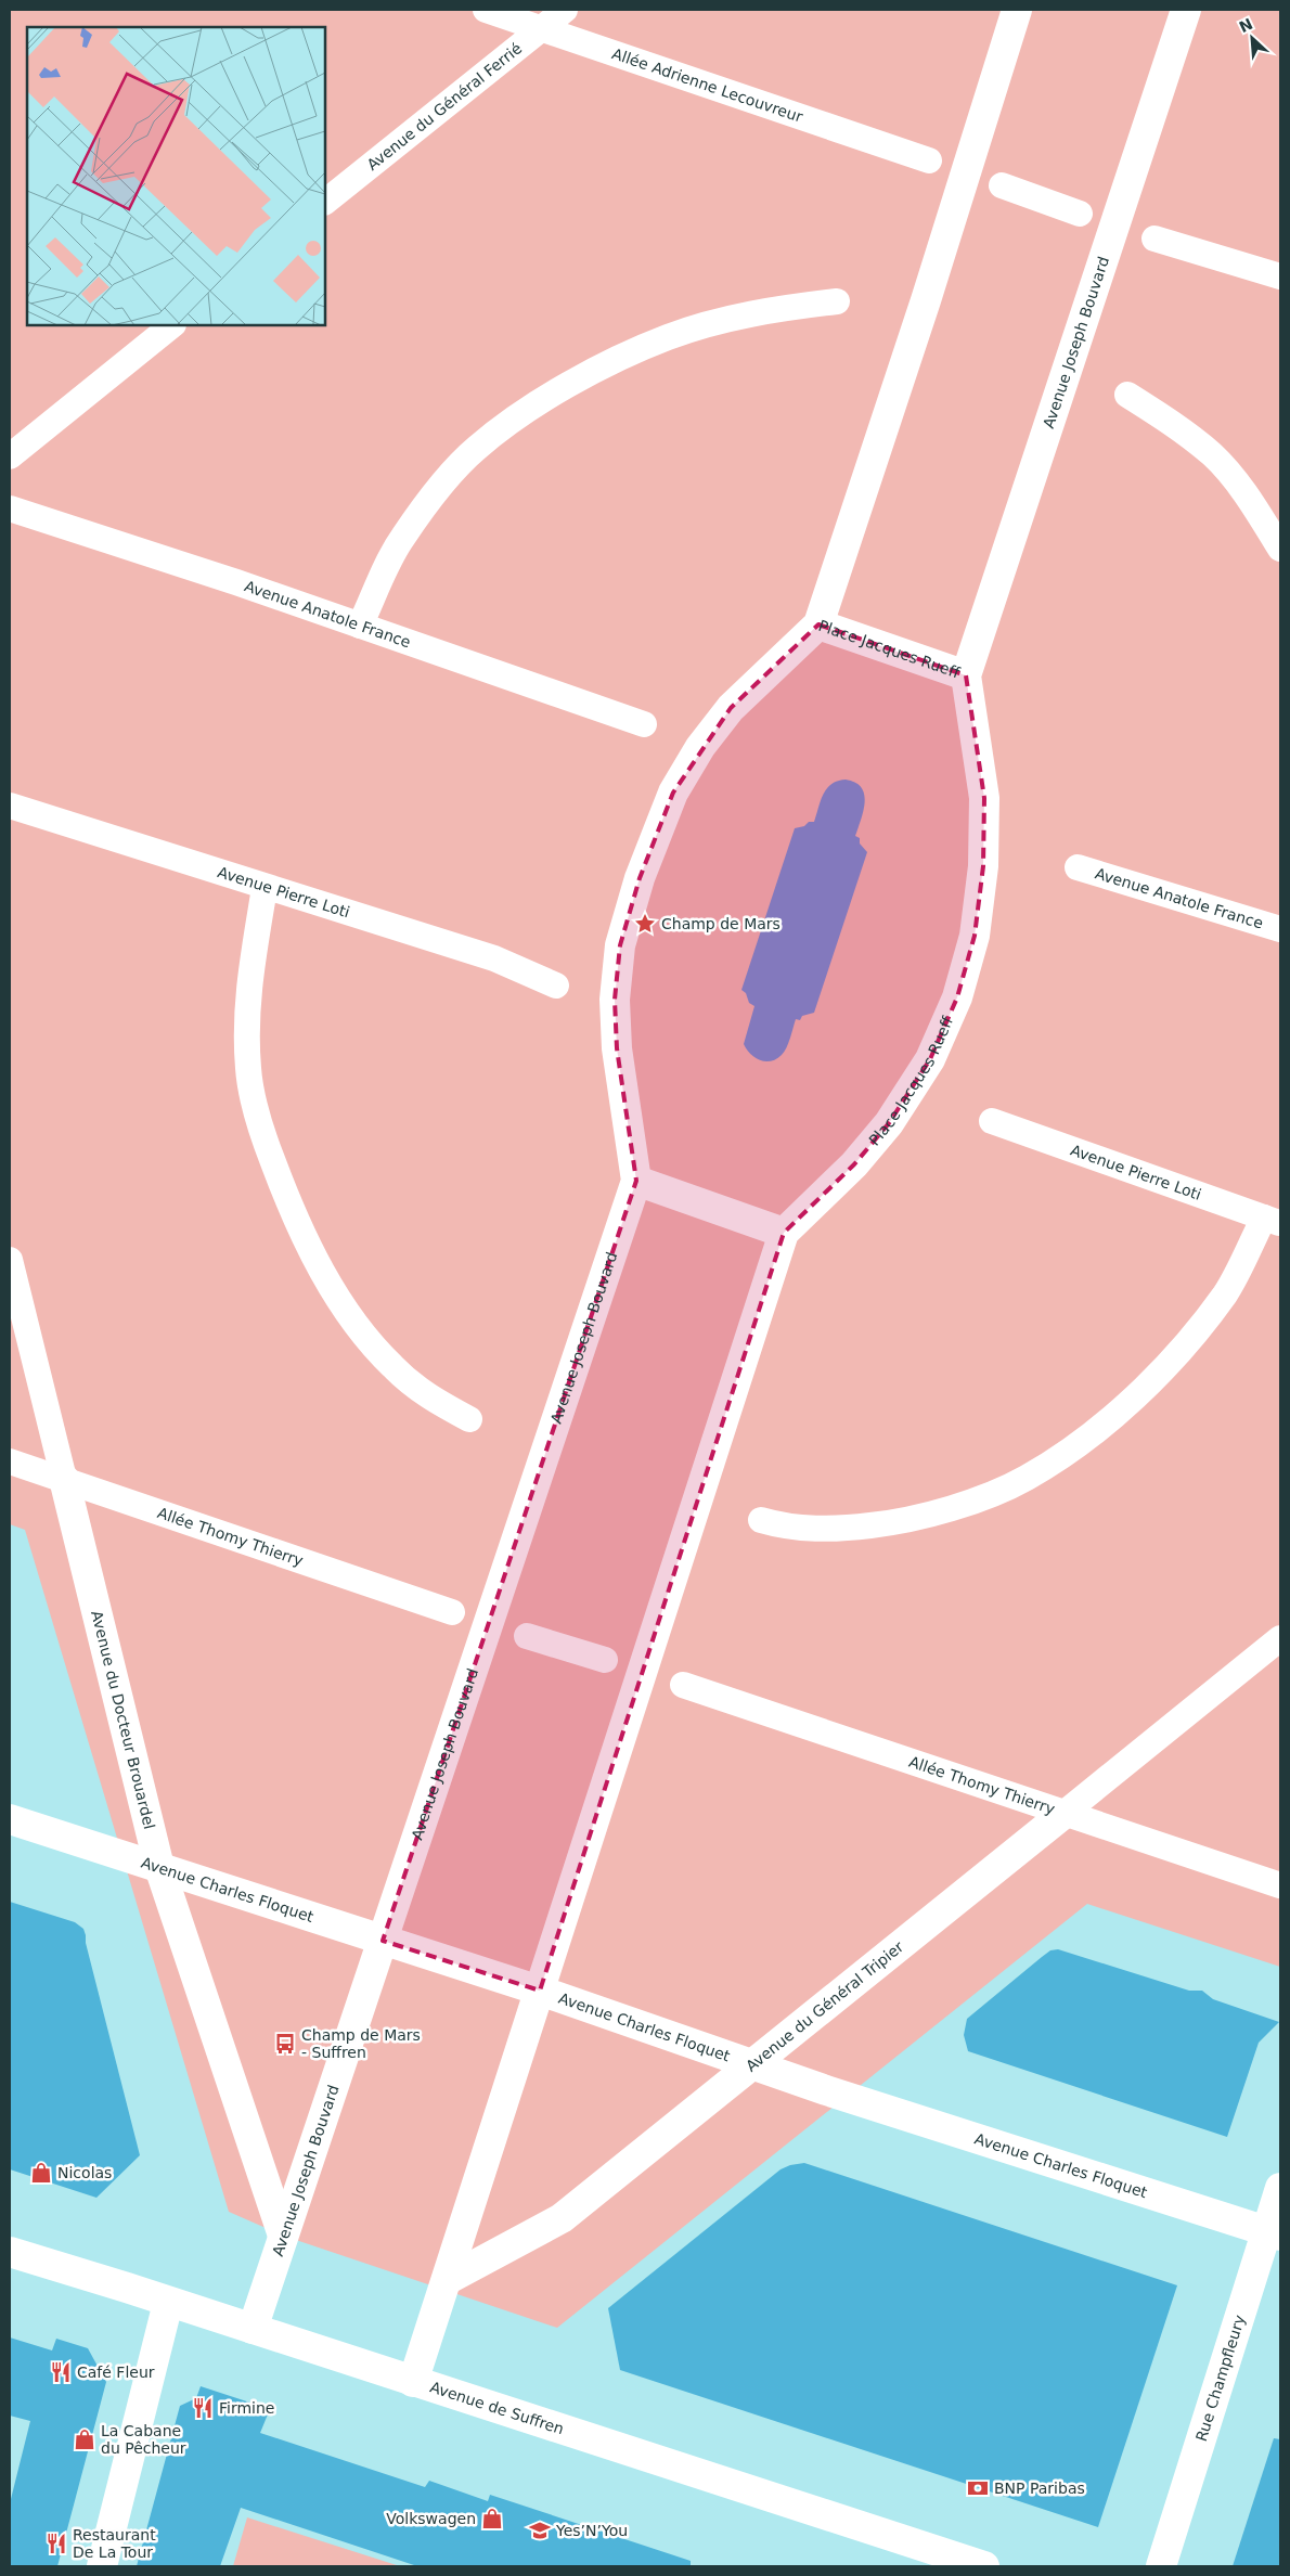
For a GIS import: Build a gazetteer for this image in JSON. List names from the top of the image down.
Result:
{
  "streets": {
    "street": [
      "Allée Adrienne Lecouvreur",
      "Avenue du Général Ferrié",
      "Avenue Joseph Bouvard",
      "Avenue Anatole France",
      "Place Jacques Rueff",
      "Avenue Pierre Loti",
      "Allée Thomy Thierry",
      "Avenue du Docteur Brouardel",
      "Avenue Charles Floquet",
      "Avenue du Général Tripier",
      "Rue Champfleury",
      "Avenue de Suffren"
    ]
  },
  "crossings": [
    ["Allée Adrienne Lecouvreur", "Avenue du Général Ferrié"],
    ["Avenue Joseph Bouvard", "Place Jacques Rueff"],
    ["Avenue Joseph Bouvard", "Avenue du Docteur Brouardel"],
    ["Avenue Joseph Bouvard", "Avenue Charles Floquet"],
    ["Avenue Joseph Bouvard", "Avenue de Suffren"],
    ["Allée Thomy Thierry", "Avenue du Docteur Brouardel"],
    ["Allée Thomy Thierry", "Avenue du Général Tripier"],
    ["Avenue du Docteur Brouardel", "Avenue Charles Floquet"],
    ["Avenue Charles Floquet", "Avenue du Général Tripier"],
    ["Avenue Charles Floquet", "Rue Champfleury"]
  ],
  "places": {
    "place": ["Champ de Mars"],
    "bus stop": ["Champ de Mars - Suffren"],
    "shop": ["Nicolas", "La Cabane du Pêcheur", "Volkswagen"],
    "restaurant": ["Café Fleur", "Firmine", "Restaurant De La Tour"],
    "bank": ["BNP Paribas"],
    "school or university": ["Yes’N’You"]
  },
  "north": "top left"
}
